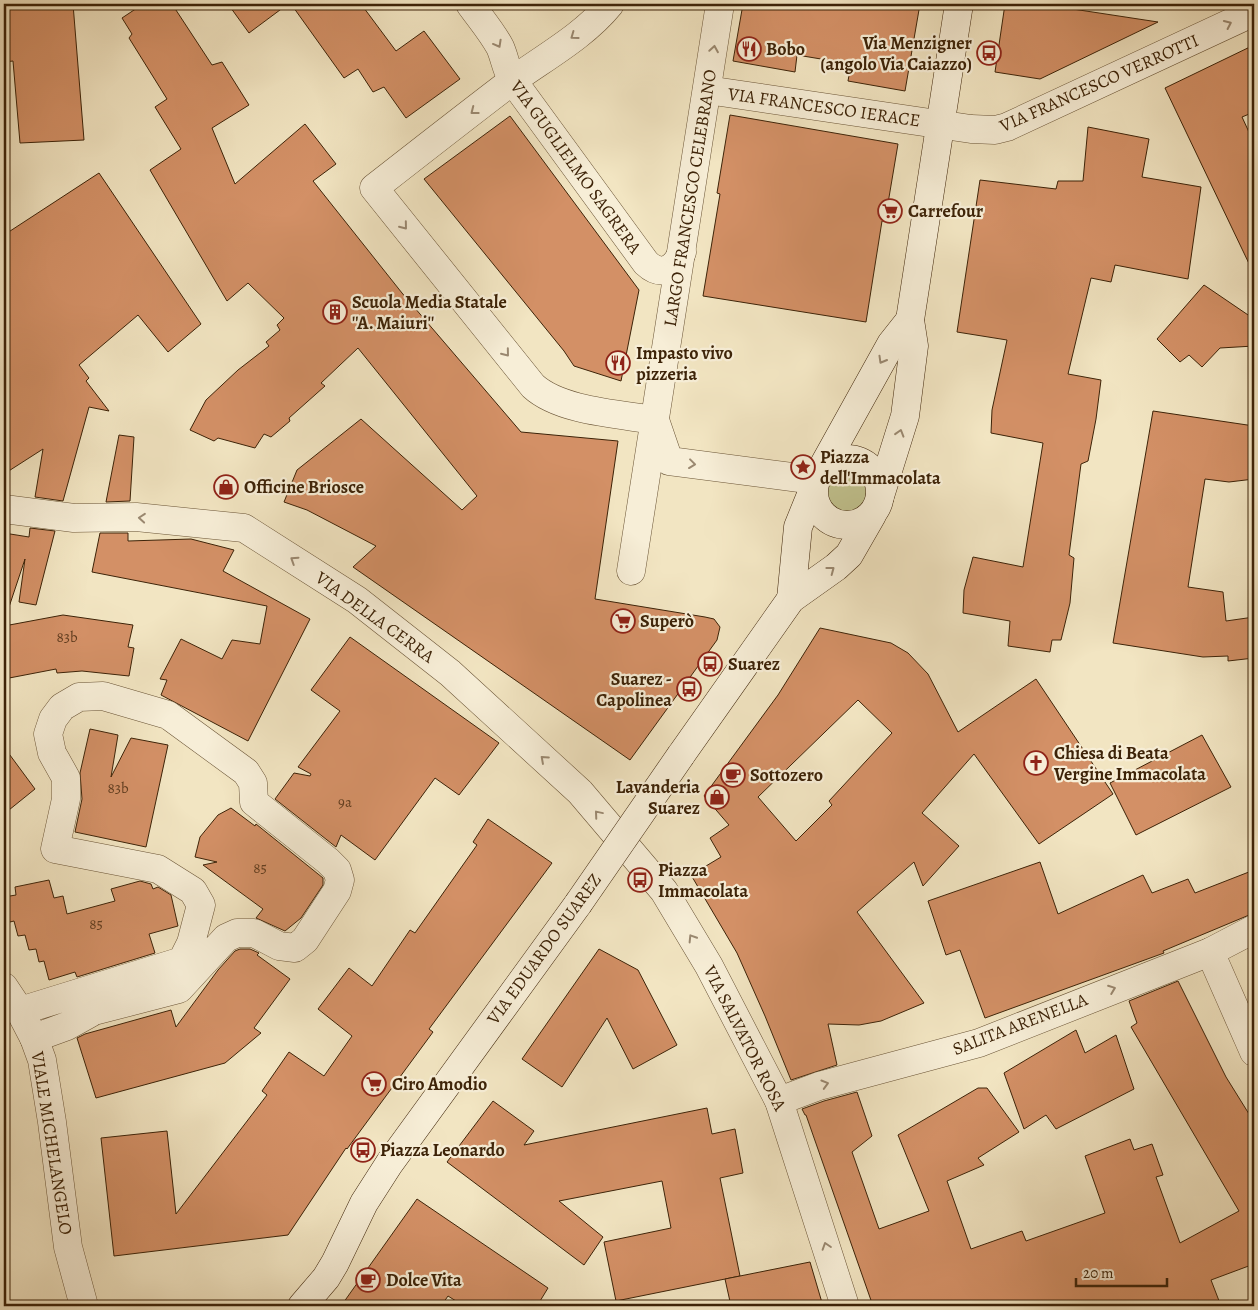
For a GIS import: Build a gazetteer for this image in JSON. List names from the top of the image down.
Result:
{
  "streets": {
    "street": [
      "VIA FRANCESCO VERROTTI",
      "VIA FRANCESCO IERACE",
      "VIA GUGLIELMO SAGRERA",
      "LARGO FRANCESCO CELEBRANO",
      "VIA DELLA CERRA",
      "VIA EDUARDO SUAREZ",
      "SALITA ARENELLA",
      "VIA SALVATOR ROSA",
      "VIALE MICHELANGELO"
    ]
  },
  "crossings": [
    ["VIA FRANCESCO VERROTTI", "VIA FRANCESCO IERACE"],
    ["VIA FRANCESCO IERACE", "LARGO FRANCESCO CELEBRANO"],
    ["VIA GUGLIELMO SAGRERA", "LARGO FRANCESCO CELEBRANO"],
    ["VIA DELLA CERRA", "VIA SALVATOR ROSA"],
    ["SALITA ARENELLA", "VIA SALVATOR ROSA"]
  ],
  "one_way": [
    "VIA FRANCESCO VERROTTI",
    "VIA DELLA CERRA",
    "SALITA ARENELLA",
    "VIA SALVATOR ROSA"
  ],
  "places": {
    "restaurant": ["Bobo", "Impasto vivo pizzeria"],
    "bus stop": [
      "Via Menzigner (angolo Via Caiazzo)",
      "Suarez",
      "Suarez - Capolinea",
      "Piazza Immacolata",
      "Piazza Leonardo"
    ],
    "supermarket": ["Carrefour", "Superò", "Ciro Amodio"],
    "building": ["Scuola Media Statale ''A. Maiuri''"],
    "place": ["Piazza dell'Immacolata"],
    "shop": ["Officine Briosce", "Lavanderia Suarez"],
    "church": ["Chiesa di Beata Vergine Immacolata"],
    "cafe": ["Sottozero", "Dolce Vita"]
  },
  "house_numbers": [
    "83b",
    "83b",
    "9a",
    "85",
    "85"
  ],
  "scale_bar": "20 m"
}
